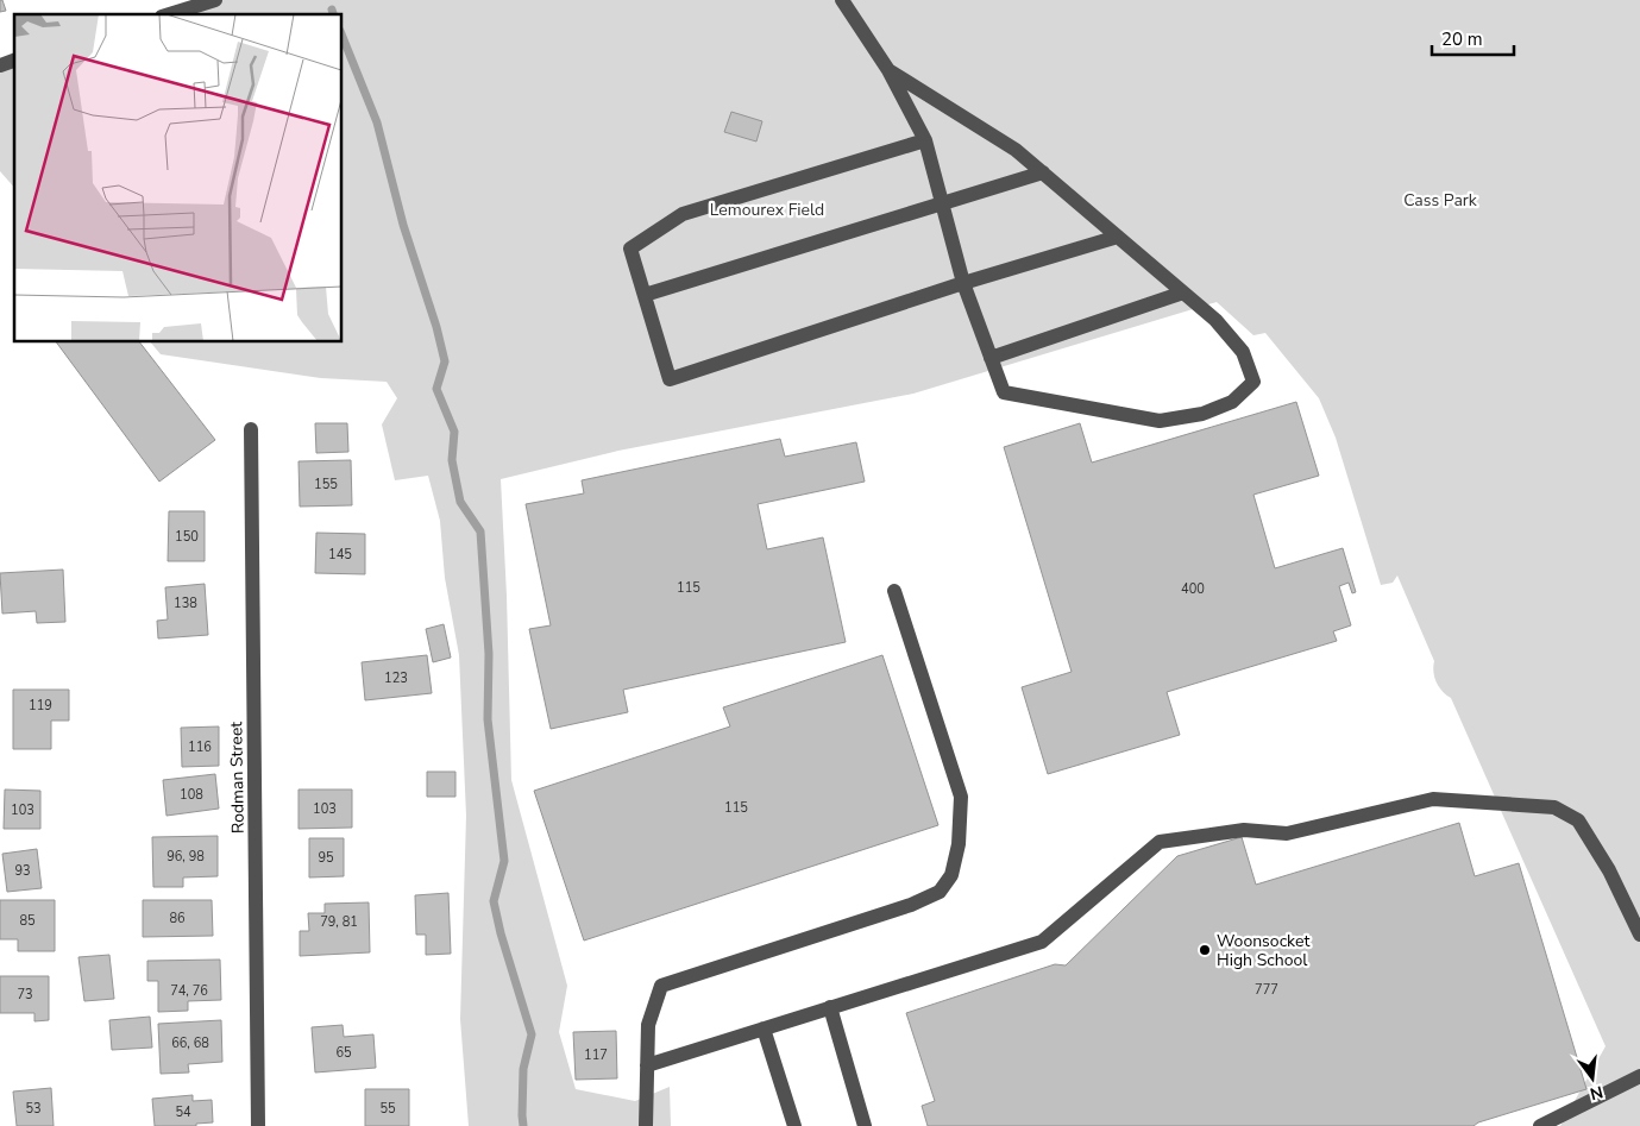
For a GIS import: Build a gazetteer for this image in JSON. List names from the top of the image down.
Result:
{
  "streets": {
    "street": ["Rodman Street"]
  },
  "parks": ["Cass Park", "Lemourex Field"],
  "places": ["Woonsocket High School"],
  "house_numbers": [
    "155",
    "150",
    "145",
    "115",
    "400",
    "138",
    "123",
    "119",
    "116",
    "108",
    "115",
    "103",
    "103",
    "96, 98",
    "95",
    "93",
    "86",
    "85",
    "79, 81",
    "777",
    "74, 76",
    "73",
    "66, 68",
    "65",
    "117",
    "53",
    "55",
    "54"
  ],
  "scale_bar": "20 m",
  "north": "bottom"
}
